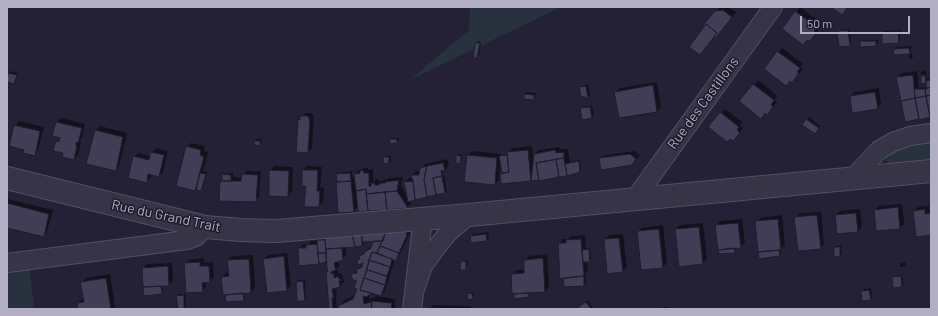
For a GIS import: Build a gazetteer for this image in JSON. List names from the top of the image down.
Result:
{
  "streets": {
    "street": ["Rue des Castillons", "Rue du Grand Trait"]
  },
  "crossings": [
    ["Rue des Castillons", "Rue du Grand Trait"]
  ],
  "scale_bar": "50 m"
}
